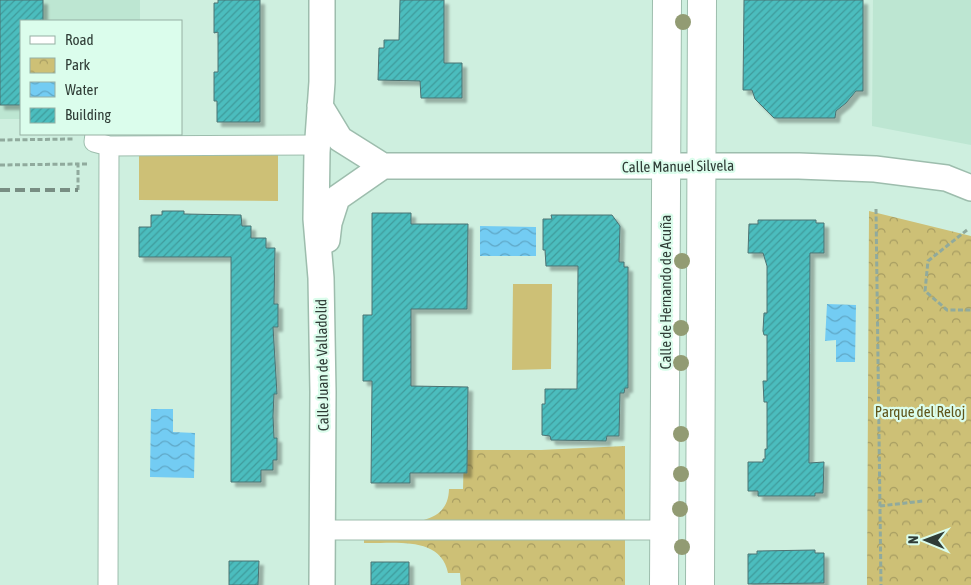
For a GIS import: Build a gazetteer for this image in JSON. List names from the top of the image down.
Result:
{
  "streets": {
    "street": ["Calle Manuel Silvela", "Calle de Hernando de Acuña", "Calle Juan de Valladolid"]
  },
  "crossings": [
    ["Calle Manuel Silvela", "Calle de Hernando de Acuña"]
  ],
  "parks": ["Parque del Reloj"],
  "legend": [
    "Road",
    "Park",
    "Water",
    "Building"
  ],
  "north": "left"
}
